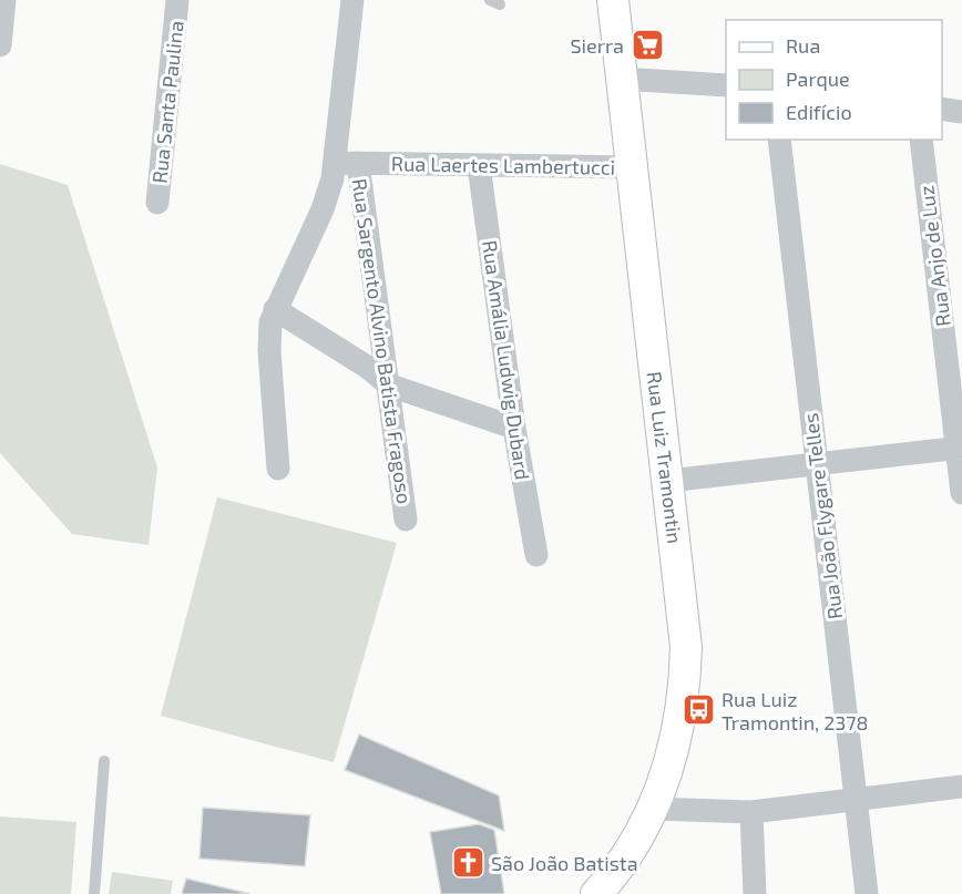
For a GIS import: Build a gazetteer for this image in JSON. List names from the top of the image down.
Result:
{
  "streets": {
    "main road": ["Rua Luiz Tramontin"],
    "street": [
      "Rua Santa Paulina",
      "Rua Laertes Lambertucci",
      "Rua Anjo de Luz",
      "Rua Sargento Alvino Batista Fragoso",
      "Rua Amália Ludwig Dubard",
      "Rua João Flygare Telles"
    ]
  },
  "crossings": [
    ["Rua Laertes Lambertucci", "Rua Sargento Alvino Batista Fragoso"],
    ["Rua Laertes Lambertucci", "Rua Amália Ludwig Dubard"],
    ["Rua Laertes Lambertucci", "Rua Luiz Tramontin"]
  ],
  "places": {
    "supermarket": ["Sierra"],
    "bus stop": ["Rua Luiz Tramontin, 2378"],
    "church": ["São João Batista"]
  },
  "legend": ["Rua", "Parque", "Edifício"]
}
